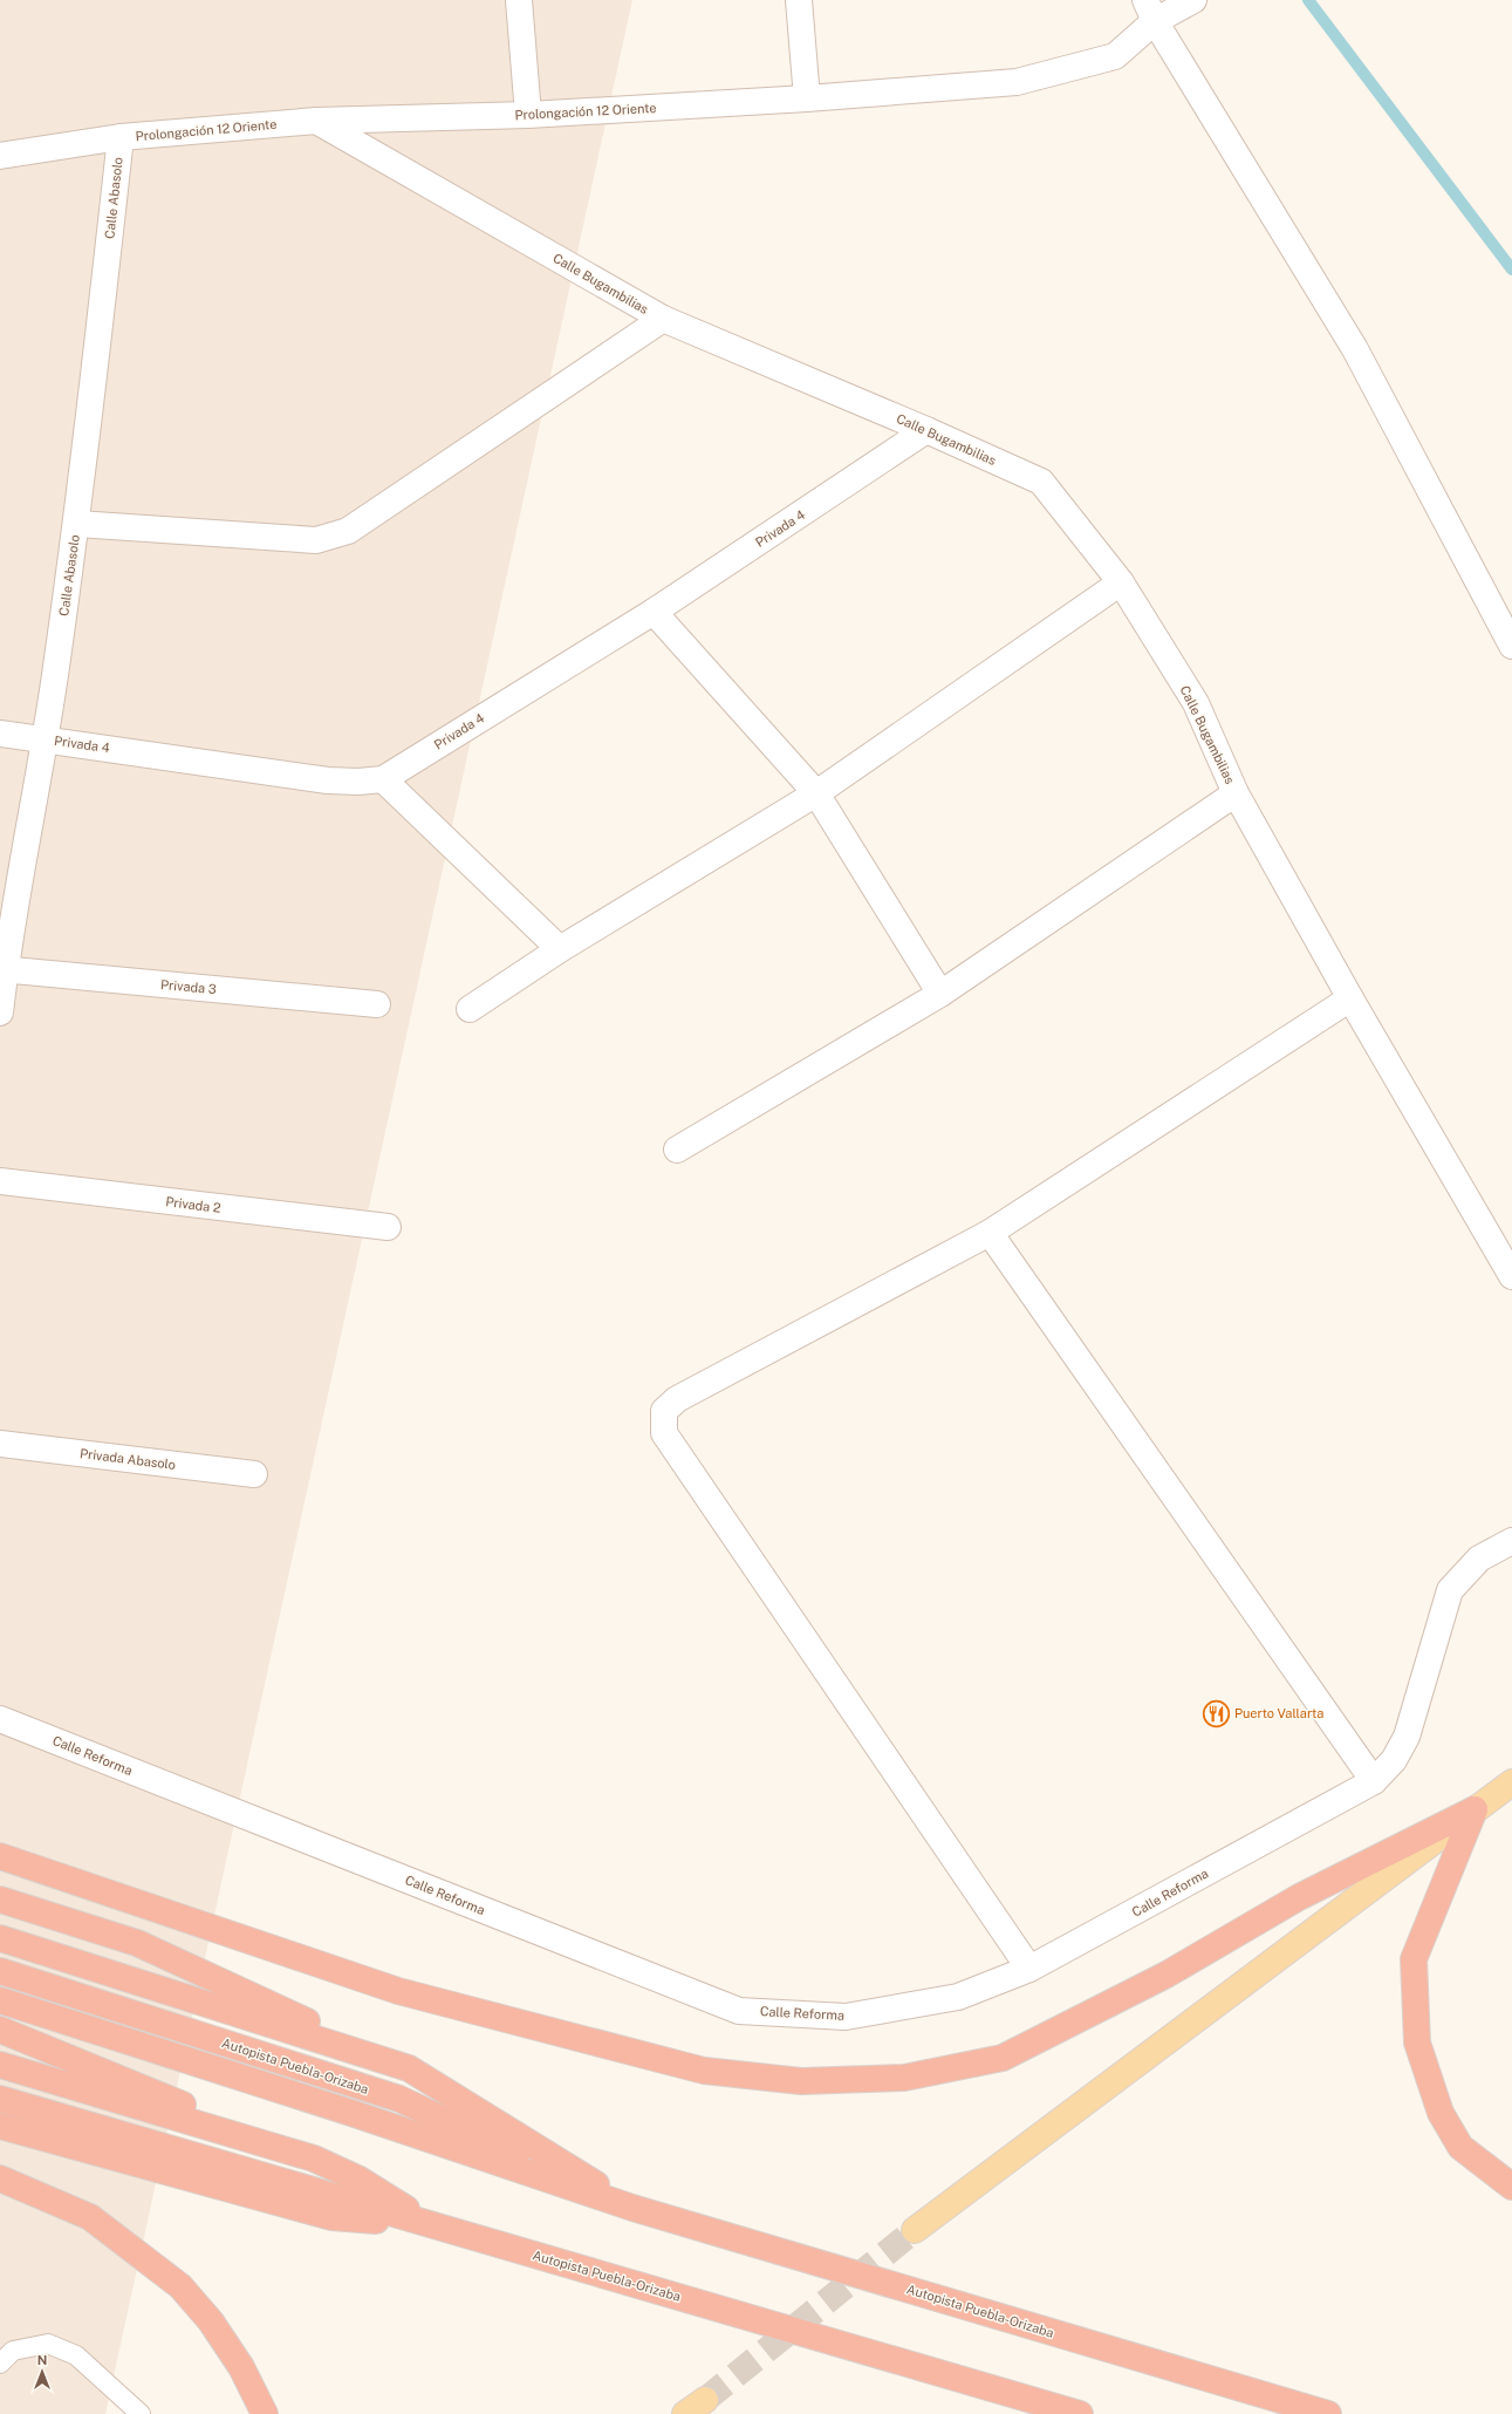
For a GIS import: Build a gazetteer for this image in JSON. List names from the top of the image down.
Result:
{
  "streets": {
    "highway": ["Autopista Puebla-Orizaba"],
    "street": [
      "Prolongación 12 Oriente",
      "Calle Abasolo",
      "Calle Bugambilias",
      "Privada 4",
      "Privada 3",
      "Privada 2",
      "Privada Abasolo",
      "Calle Reforma"
    ]
  },
  "crossings": [
    ["Prolongación 12 Oriente", "Calle Abasolo"],
    ["Prolongación 12 Oriente", "Calle Bugambilias"],
    ["Calle Abasolo", "Privada 4"],
    ["Calle Abasolo", "Privada 3"],
    ["Calle Bugambilias", "Privada 4"]
  ],
  "places": {
    "restaurant": ["Puerto Vallarta"]
  },
  "north": "top"
}
